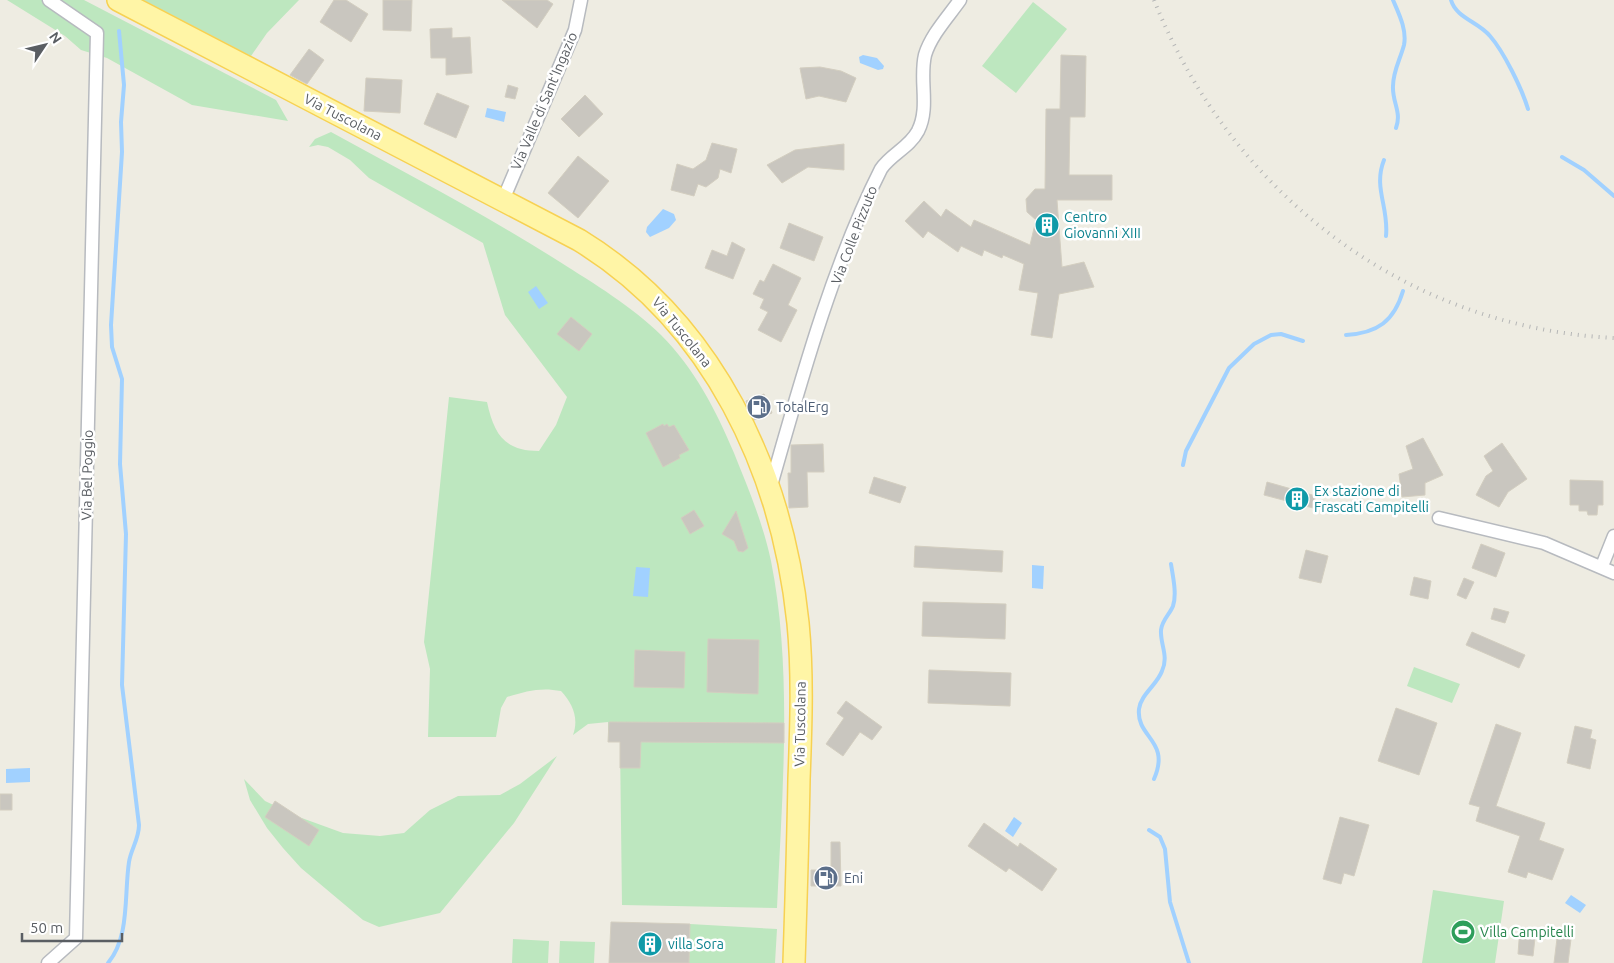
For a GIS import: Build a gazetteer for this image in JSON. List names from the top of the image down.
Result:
{
  "streets": {
    "main road": ["Via Tuscolana"],
    "street": ["Via Valle di Sant'Ingazio", "Via Colle Pizzuto", "Via Bel Poggio"]
  },
  "crossings": [
    ["Via Valle di Sant'Ingazio", "Via Tuscolana"],
    ["Via Tuscolana", "Via Colle Pizzuto"]
  ],
  "places": {
    "building": ["Centro Giovanni XIII", "Ex stazione di Frascati Campitelli", "villa Sora"],
    "fuel station": ["TotalErg", "Eni"],
    "sports": ["Villa Campitelli"]
  },
  "scale_bar": "50 m",
  "north": "top right"
}
